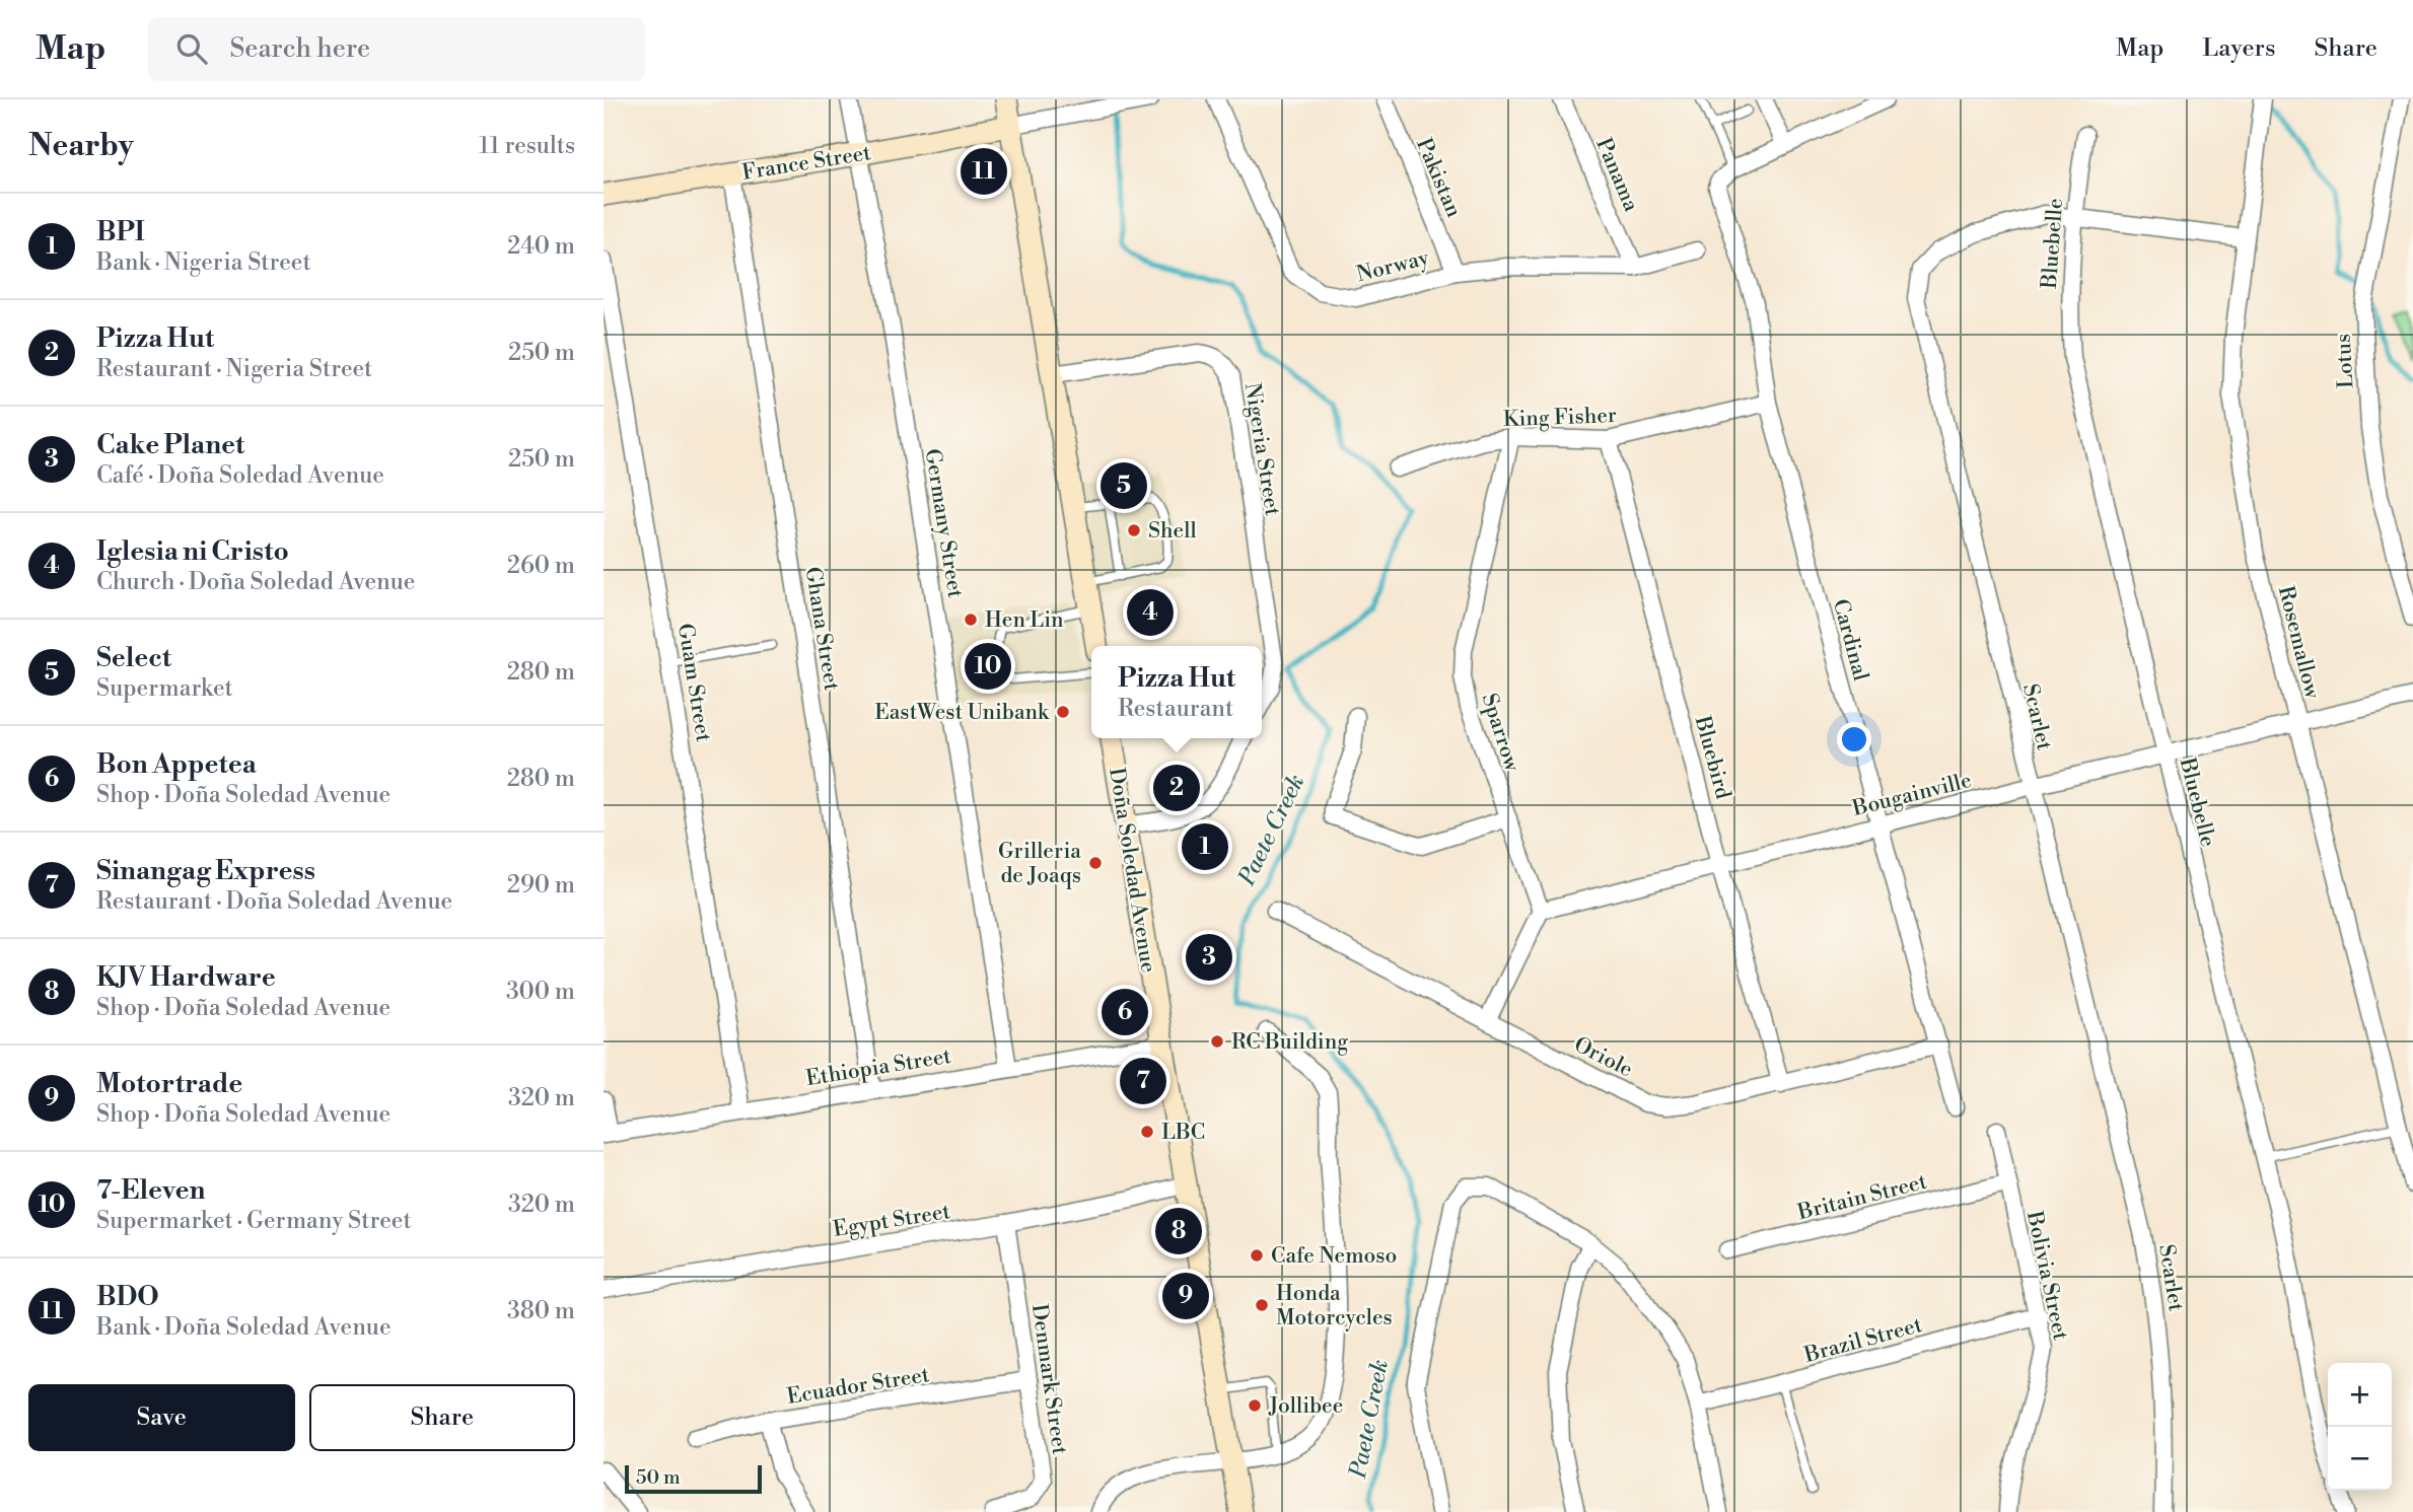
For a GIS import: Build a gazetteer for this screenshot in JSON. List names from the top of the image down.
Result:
{
  "streets": {
    "main road": ["France Street", "Doña Soledad Avenue"],
    "street": [
      "Panama",
      "Pakistan",
      "Bluebelle",
      "Norway",
      "Lotus",
      "King Fisher",
      "Nigeria Street",
      "Germany Street",
      "Ghana Street",
      "Cardinal",
      "Rosemallow",
      "Guam Street",
      "Scarlet",
      "Sparrow",
      "Bluebird",
      "Bougainville",
      "Oriole",
      "Ethiopia Street",
      "Britain Street",
      "Egypt Street",
      "Bolivia Street",
      "Brazil Street",
      "Denmark Street",
      "Ecuador Street"
    ]
  },
  "crossings": [
    ["France Street", "Germany Street"],
    ["France Street", "Ghana Street"],
    ["Panama", "Norway"],
    ["Pakistan", "Norway"],
    ["Bluebelle", "Scarlet"],
    ["Bluebelle", "Bougainville"],
    ["King Fisher", "Cardinal"],
    ["King Fisher", "Sparrow"],
    ["King Fisher", "Bluebird"],
    ["Germany Street", "Ethiopia Street"],
    ["Ghana Street", "Ethiopia Street"],
    ["Cardinal", "Bougainville"],
    ["Cardinal", "Oriole"],
    ["Rosemallow", "Scarlet"],
    ["Rosemallow", "Bougainville"],
    ["Guam Street", "Ethiopia Street"],
    ["Scarlet", "Bougainville"],
    ["Sparrow", "Bougainville"],
    ["Bluebird", "Bougainville"],
    ["Bluebird", "Oriole"],
    ["Doña Soledad Avenue", "Ethiopia Street"],
    ["Doña Soledad Avenue", "Egypt Street"],
    ["Britain Street", "Bolivia Street"],
    ["Egypt Street", "Denmark Street"],
    ["Bolivia Street", "Brazil Street"],
    ["Denmark Street", "Ecuador Street"]
  ],
  "water": ["Paete Creek"],
  "places": [
    "Shell",
    "Hen Lin",
    "EastWest Unibank",
    "Grilleria de Joaqs",
    "RC Building",
    "LBC",
    "Cafe Nemoso",
    "Honda Motorcycles",
    "Jollibee"
  ],
  "scale_bar": "50 m",
  "page": {
    "header": "Map",
    "search": "Search here",
    "nav": ["Map", "Layers", "Share"],
    "heading": ["Nearby", "11 results"],
    "pins": [
      "11",
      "5",
      "4",
      "10",
      "2",
      "1",
      "3",
      "6",
      "7",
      "8",
      "9"
    ],
    "list": [
      {
        "mark": "1",
        "name": "BPI",
        "note": "Bank · Nigeria Street",
        "value": "240 m"
      },
      {
        "mark": "2",
        "name": "Pizza Hut",
        "note": "Restaurant · Nigeria Street",
        "value": "250 m"
      },
      {
        "mark": "3",
        "name": "Cake Planet",
        "note": "Café · Doña Soledad Avenue",
        "value": "250 m"
      },
      {
        "mark": "4",
        "name": "Iglesia ni Cristo",
        "note": "Church · Doña Soledad Avenue",
        "value": "260 m"
      },
      {
        "mark": "5",
        "name": "Select",
        "note": "Supermarket",
        "value": "280 m"
      },
      {
        "mark": "6",
        "name": "Bon Appetea",
        "note": "Shop · Doña Soledad Avenue",
        "value": "280 m"
      },
      {
        "mark": "7",
        "name": "Sinangag Express",
        "note": "Restaurant · Doña Soledad Avenue",
        "value": "290 m"
      },
      {
        "mark": "8",
        "name": "KJV Hardware",
        "note": "Shop · Doña Soledad Avenue",
        "value": "300 m"
      },
      {
        "mark": "9",
        "name": "Motortrade",
        "note": "Shop · Doña Soledad Avenue",
        "value": "320 m"
      },
      {
        "mark": "10",
        "name": "7-Eleven",
        "note": "Supermarket · Germany Street",
        "value": "320 m"
      },
      {
        "mark": "11",
        "name": "BDO",
        "note": "Bank · Doña Soledad Avenue",
        "value": "380 m"
      }
    ],
    "popup": ["Pizza Hut", "Restaurant"],
    "buttons": ["Save", "Share"],
    "map_buttons": ["+", "−"],
    "scale": "50 m"
  }
}
